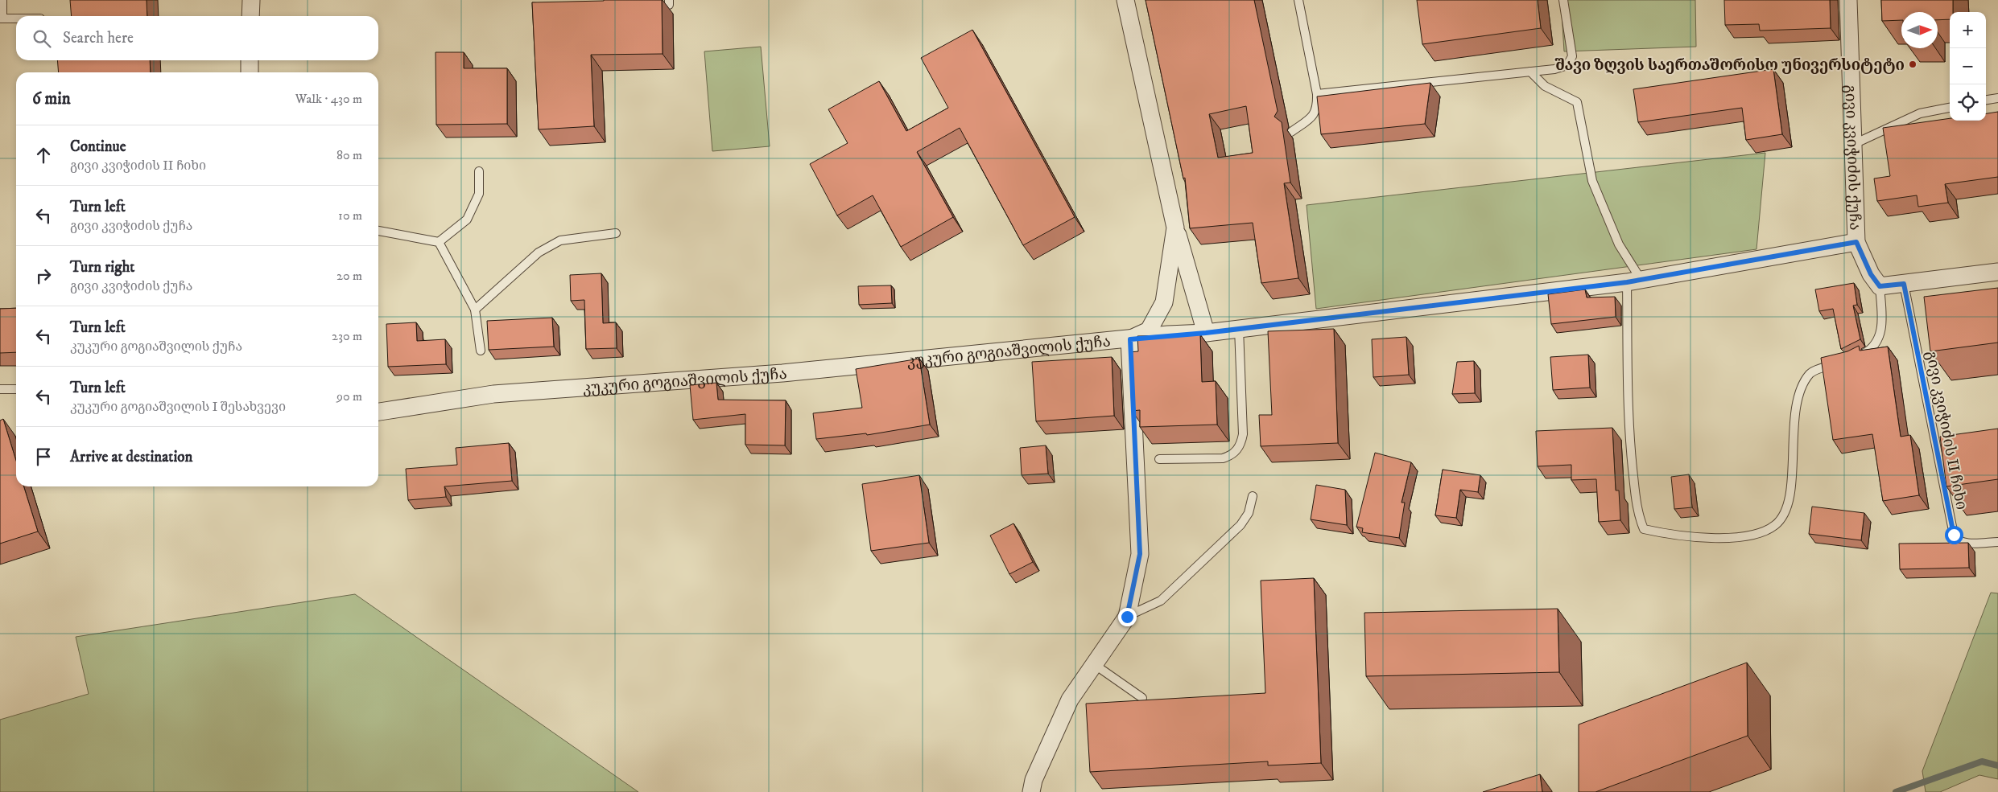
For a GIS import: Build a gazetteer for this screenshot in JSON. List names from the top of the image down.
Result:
{
  "streets": {
    "street": ["გივი კვიჭიძის ქუჩა", "კუკური გოგიაშვილის ქუჩა"],
    "lane": ["გივი კვიჭიძის II ჩიხი"]
  },
  "crossings": [
    ["გივი კვიჭიძის ქუჩა", "კუკური გოგიაშვილის ქუჩა"]
  ],
  "places": ["შავი ზღვის საერთაშორისო უნივერსიტეტი"],
  "north": "right",
  "page": {
    "map_buttons": ["+", "−"],
    "search": "Search here",
    "heading": ["6 min", "Walk · 430 m"],
    "list": [
      ["Continue", "გივი კვიჭიძის II ჩიხი", "80 m"],
      ["Turn left", "გივი კვიჭიძის ქუჩა", "10 m"],
      ["Turn right", "გივი კვიჭიძის ქუჩა", "20 m"],
      ["Turn left", "კუკური გოგიაშვილის ქუჩა", "230 m"],
      ["Turn left", "კუკური გოგიაშვილის I შესახვევი", "90 m"],
      "Arrive at destination"
    ]
  }
}
